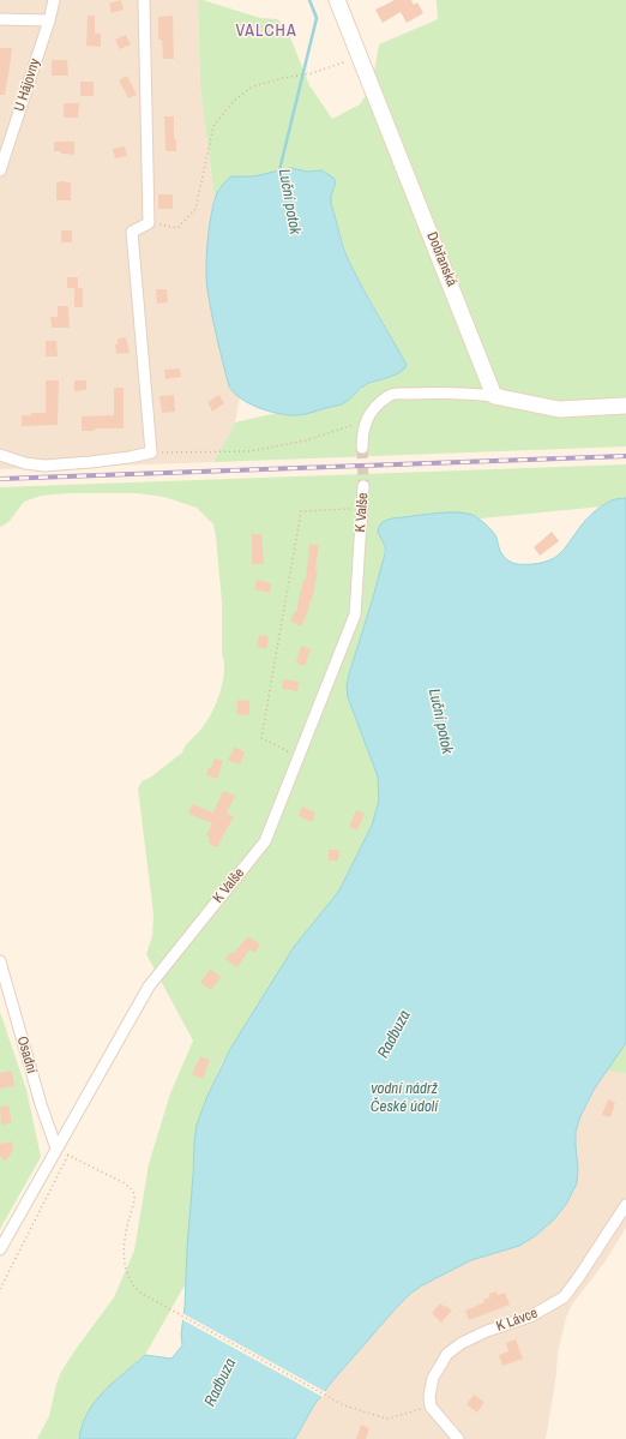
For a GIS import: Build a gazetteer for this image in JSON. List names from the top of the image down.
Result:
{
  "streets": {
    "street": [
      "U Hájovny",
      "Dobřanská",
      "K Valše",
      "Osadní",
      "K Lávce"
    ]
  },
  "crossings": [
    ["K Valše", "Osadní"]
  ],
  "districts": ["VALCHA"],
  "water": ["Luční potok", "Radbuza", "vodní nádrž České údolí"]
}
